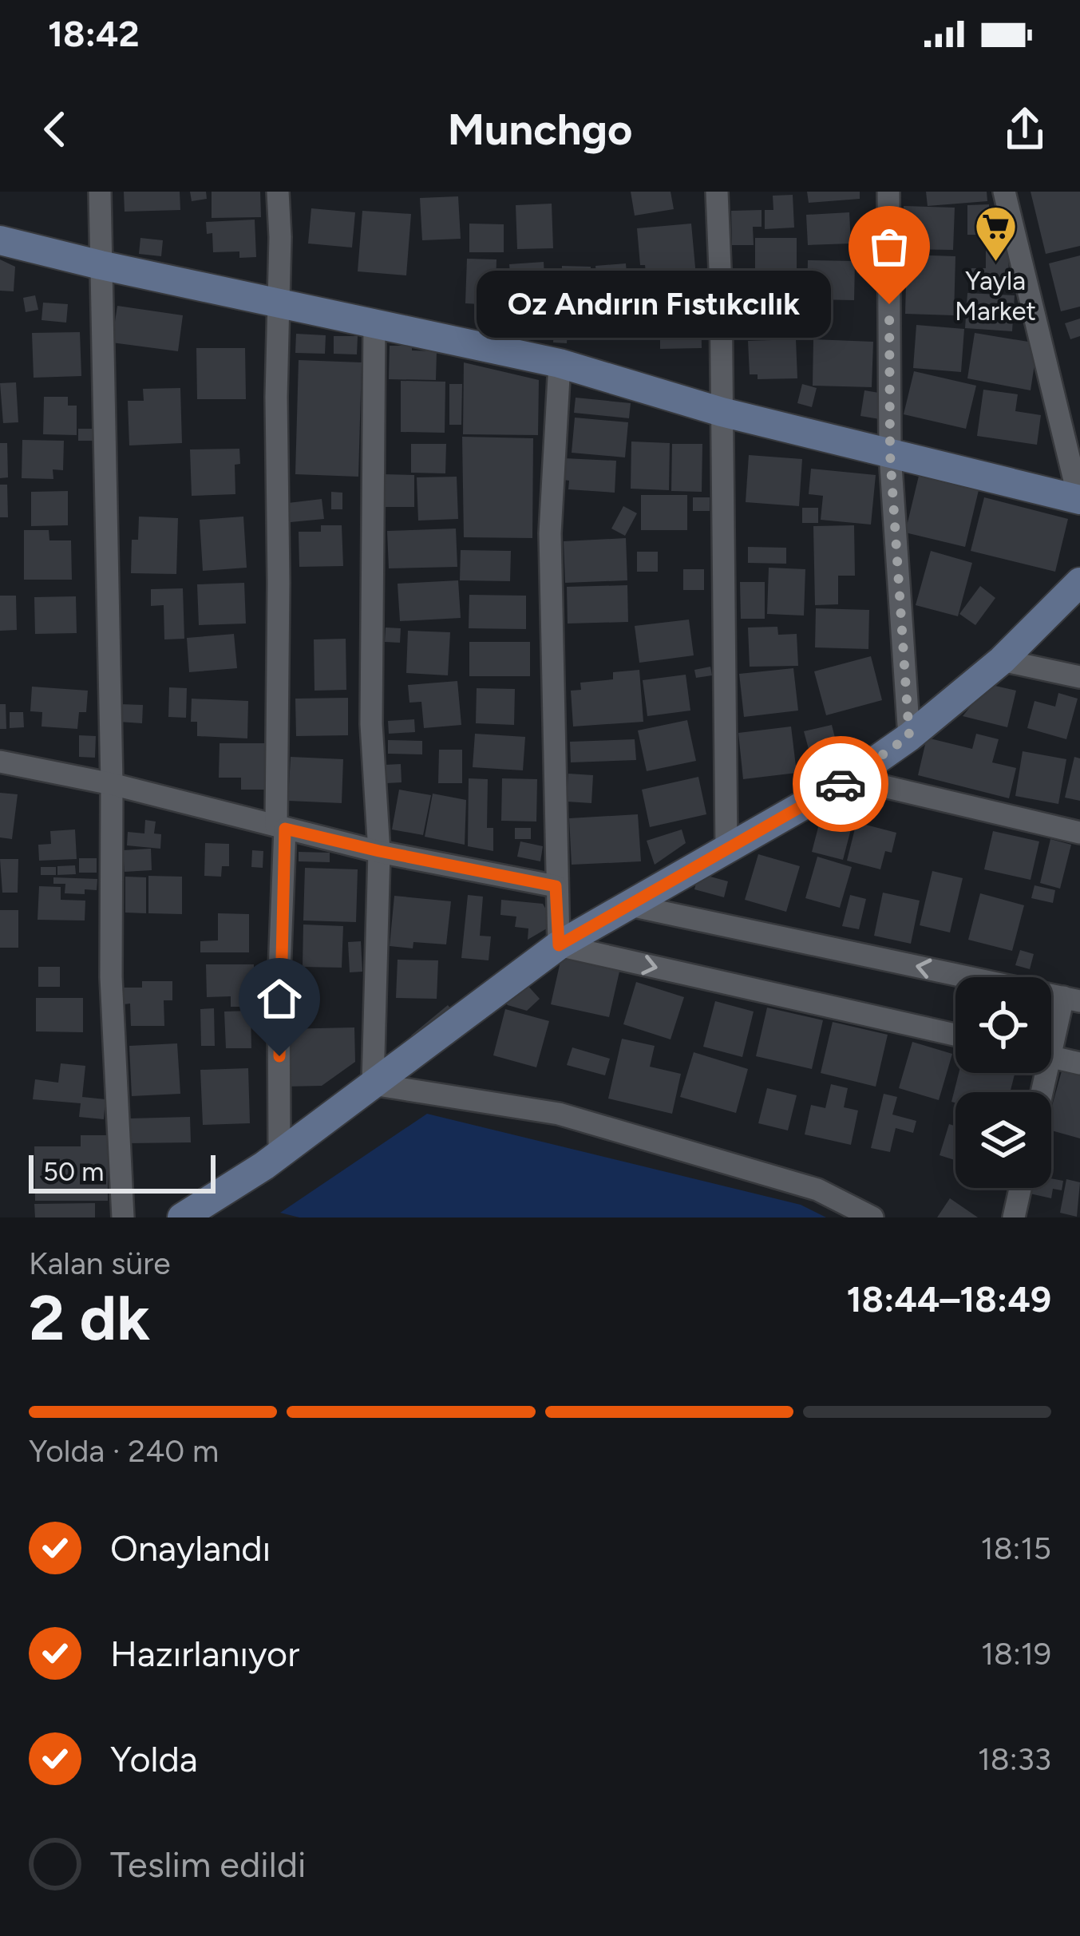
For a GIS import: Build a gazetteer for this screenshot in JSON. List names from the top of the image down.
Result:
{
  "places": {
    "supermarket": ["Yayla Market"],
    "other": ["Oz Andırın Fıstıkcılık"]
  },
  "scale_bar": "50 m",
  "page": {
    "status": "18:42",
    "header": "Munchgo",
    "bubble": "Oz Andırın Fıstıkcılık",
    "scale": "50 m",
    "heading": ["2 dk", "Kalan süre", "18:44–18:49"],
    "bar": "Yolda · 240 m",
    "list": [
      ["Onaylandı", "18:15"],
      ["Hazırlanıyor", "18:19"],
      ["Yolda", "18:33"],
      "Teslim edildi"
    ]
  }
}
